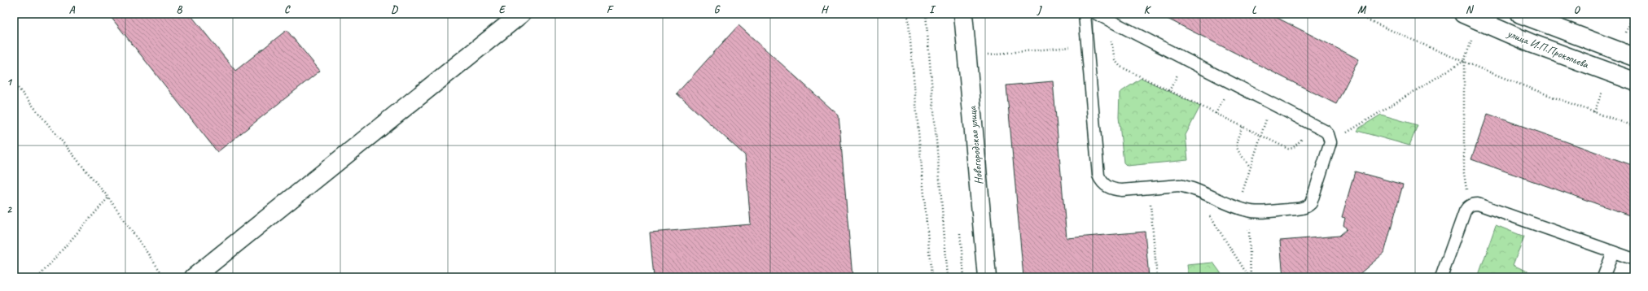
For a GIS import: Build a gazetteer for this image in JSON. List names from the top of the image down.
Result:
{
  "streets": {
    "street": ["улица И.П.Прокопьева", "Новогородская улица"]
  },
  "grid": {
    "columns": [
      "A",
      "B",
      "C",
      "D",
      "E",
      "F",
      "G",
      "H",
      "I",
      "J",
      "K",
      "L",
      "M",
      "N",
      "O"
    ],
    "rows": ["1", "2"]
  }
}
